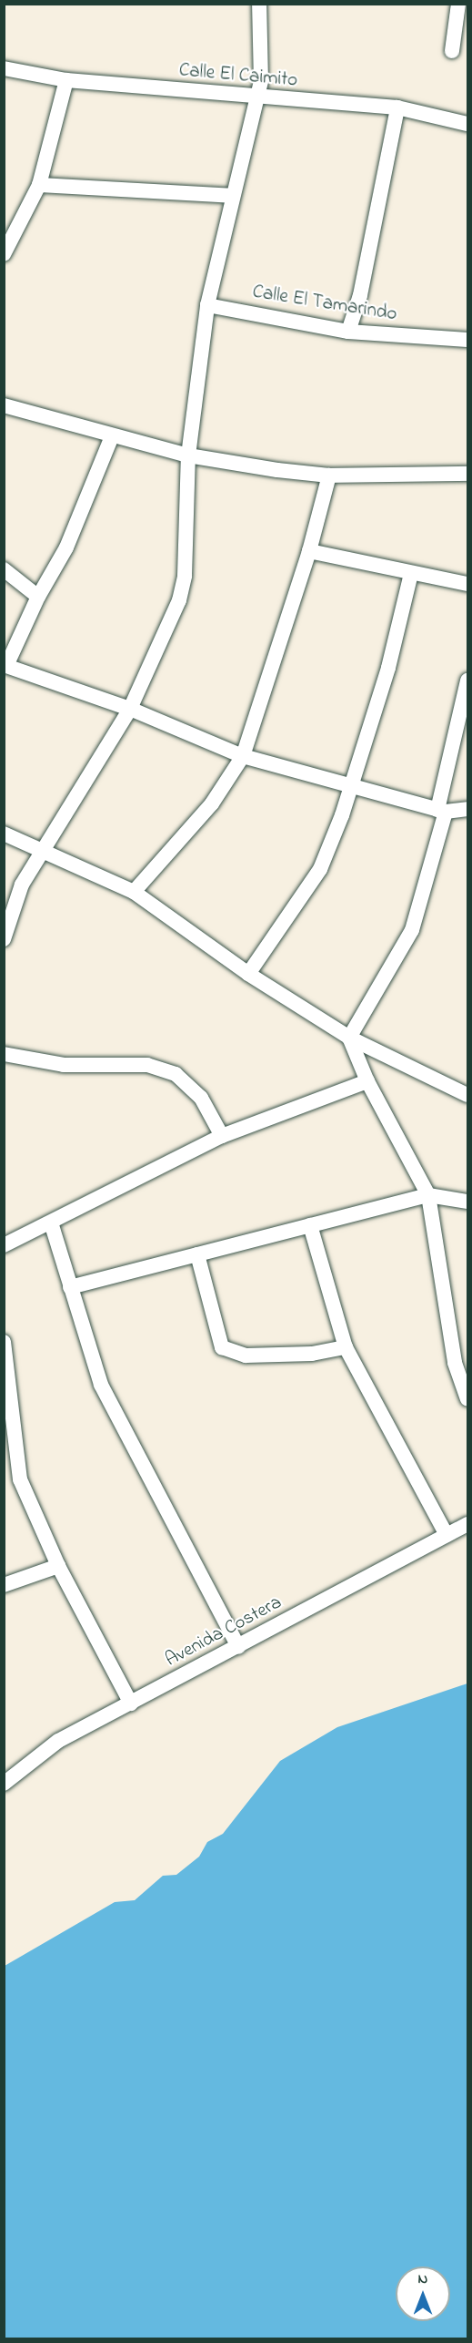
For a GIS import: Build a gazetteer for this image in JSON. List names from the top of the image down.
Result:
{
  "streets": {
    "street": ["Calle El Caimito", "Calle El Tamarindo", "Avenida Costera"]
  },
  "north": "top"
}
